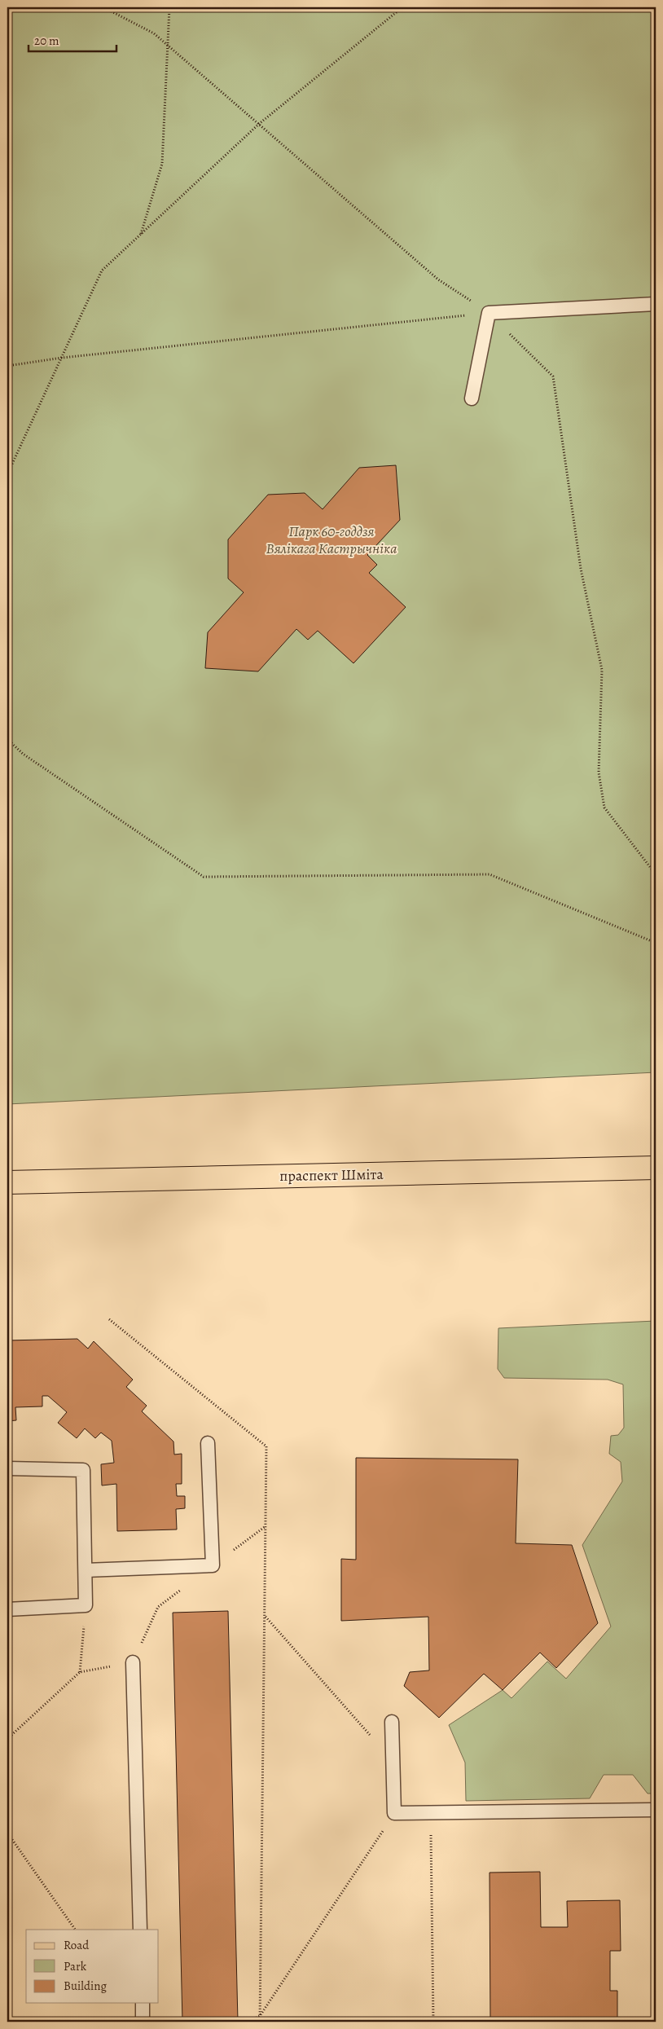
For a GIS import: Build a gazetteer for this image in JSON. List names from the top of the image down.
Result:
{
  "streets": {
    "main road": ["праспект Шміта"]
  },
  "parks": ["Парк 60-годдзя Вялікага Кастрычніка"],
  "legend": ["Road", "Park", "Building"],
  "scale_bar": "20 m"
}
